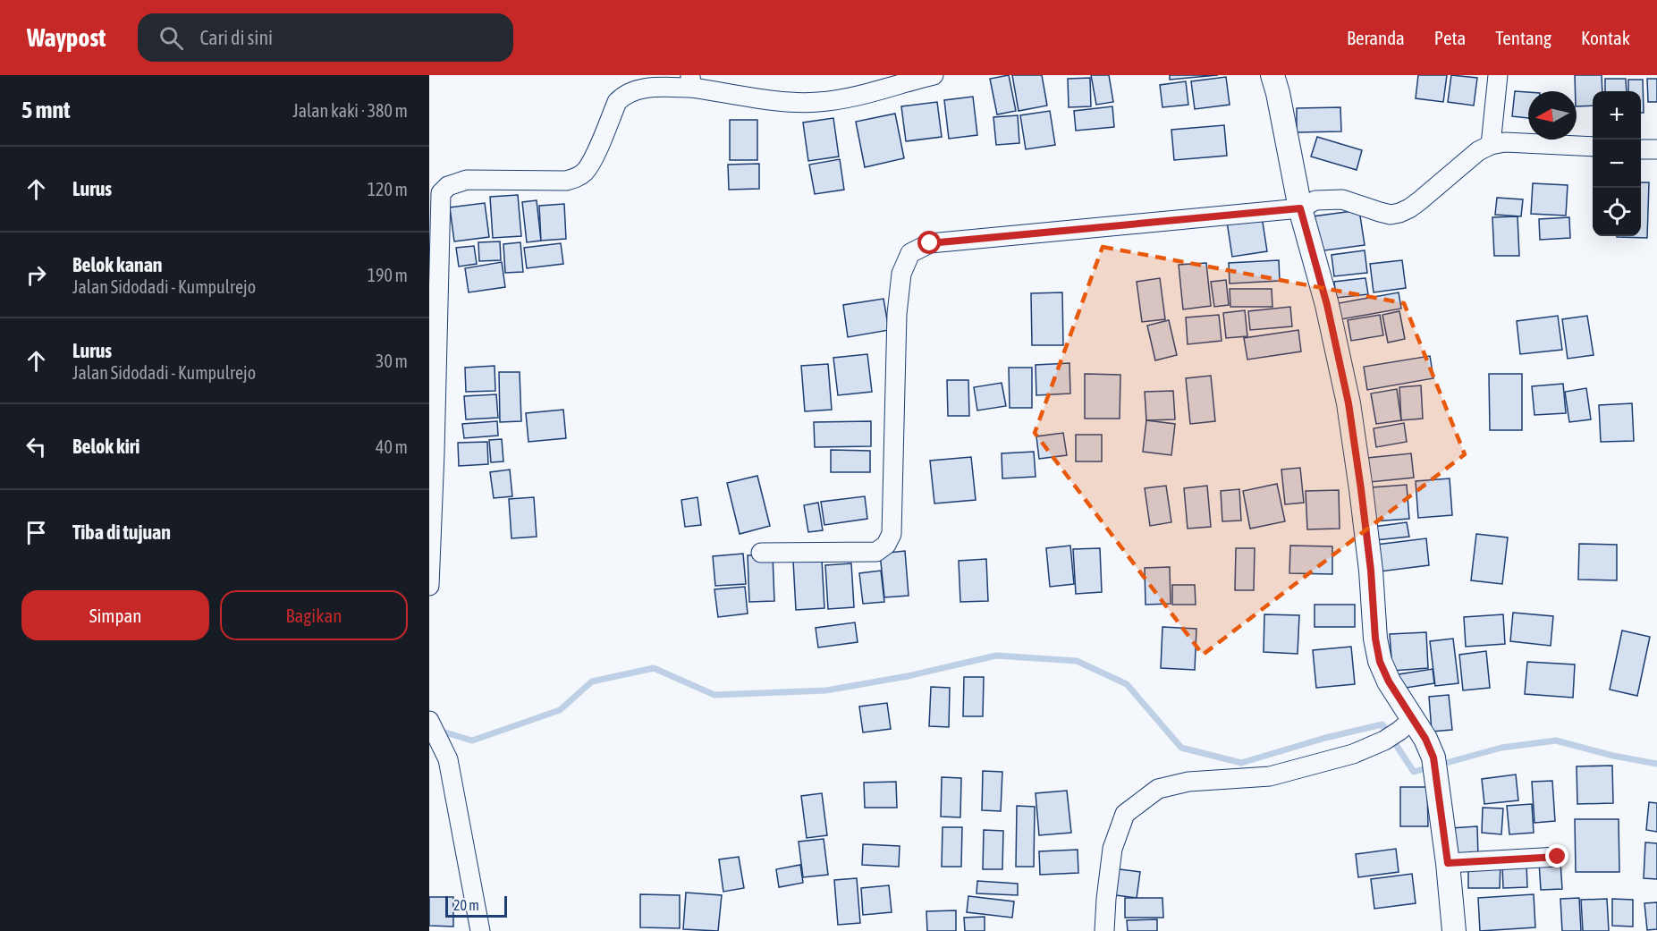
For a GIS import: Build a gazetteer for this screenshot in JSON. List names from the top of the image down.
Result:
{
  "scale_bar": "20 m",
  "north": "left",
  "page": {
    "header": "Waypost",
    "search": "Cari di sini",
    "nav": [
      "Beranda",
      "Peta",
      "Tentang",
      "Kontak"
    ],
    "heading": ["5 mnt", "Jalan kaki · 380 m"],
    "map_buttons": ["+", "−"],
    "list": [
      ["Lurus", "120 m"],
      ["Belok kanan", "Jalan Sidodadi - Kumpulrejo", "190 m"],
      ["Lurus", "Jalan Sidodadi - Kumpulrejo", "30 m"],
      ["Belok kiri", "40 m"],
      "Tiba di tujuan"
    ],
    "buttons": ["Simpan", "Bagikan"],
    "scale": "20 m"
  }
}
